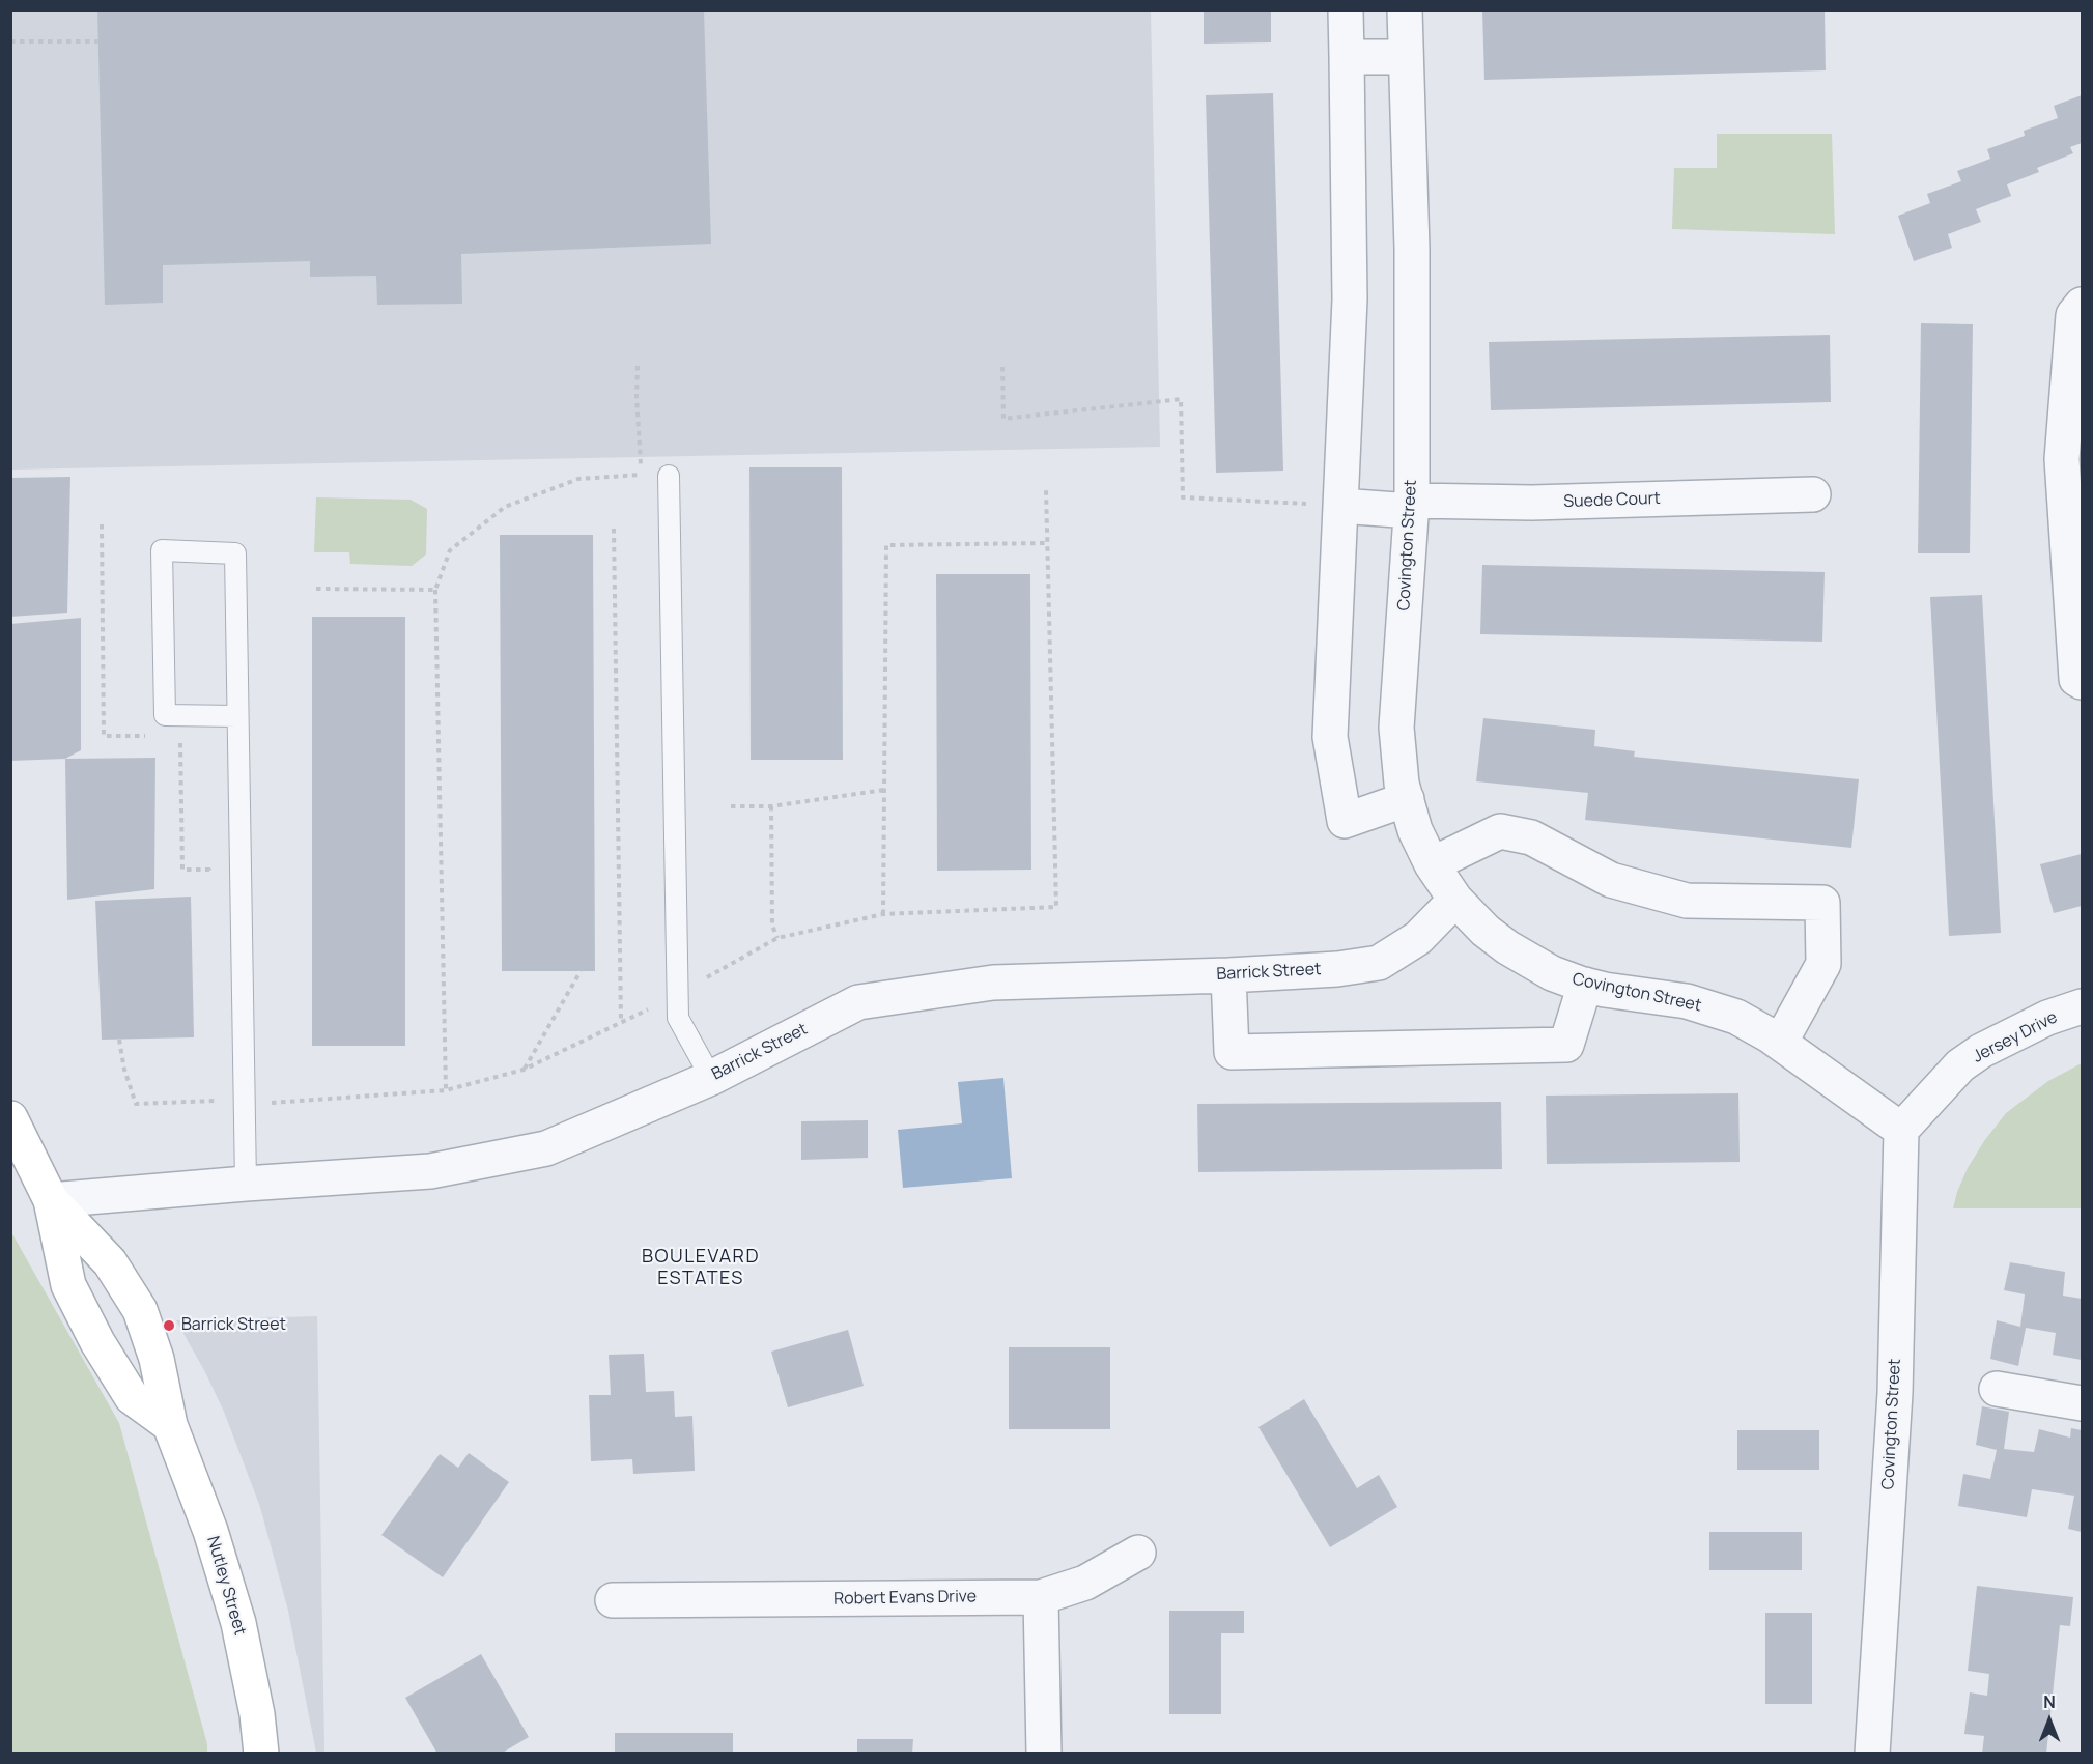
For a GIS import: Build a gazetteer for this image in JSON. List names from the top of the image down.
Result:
{
  "streets": {
    "main road": ["Nutley Street"],
    "street": [
      "Suede Court",
      "Covington Street",
      "Barrick Street",
      "Jersey Drive",
      "Robert Evans Drive"
    ]
  },
  "crossings": [
    ["Suede Court", "Covington Street"],
    ["Covington Street", "Barrick Street"],
    ["Covington Street", "Jersey Drive"],
    ["Barrick Street", "Nutley Street"]
  ],
  "districts": ["BOULEVARD ESTATES"],
  "places": ["Barrick Street"],
  "north": "top"
}
